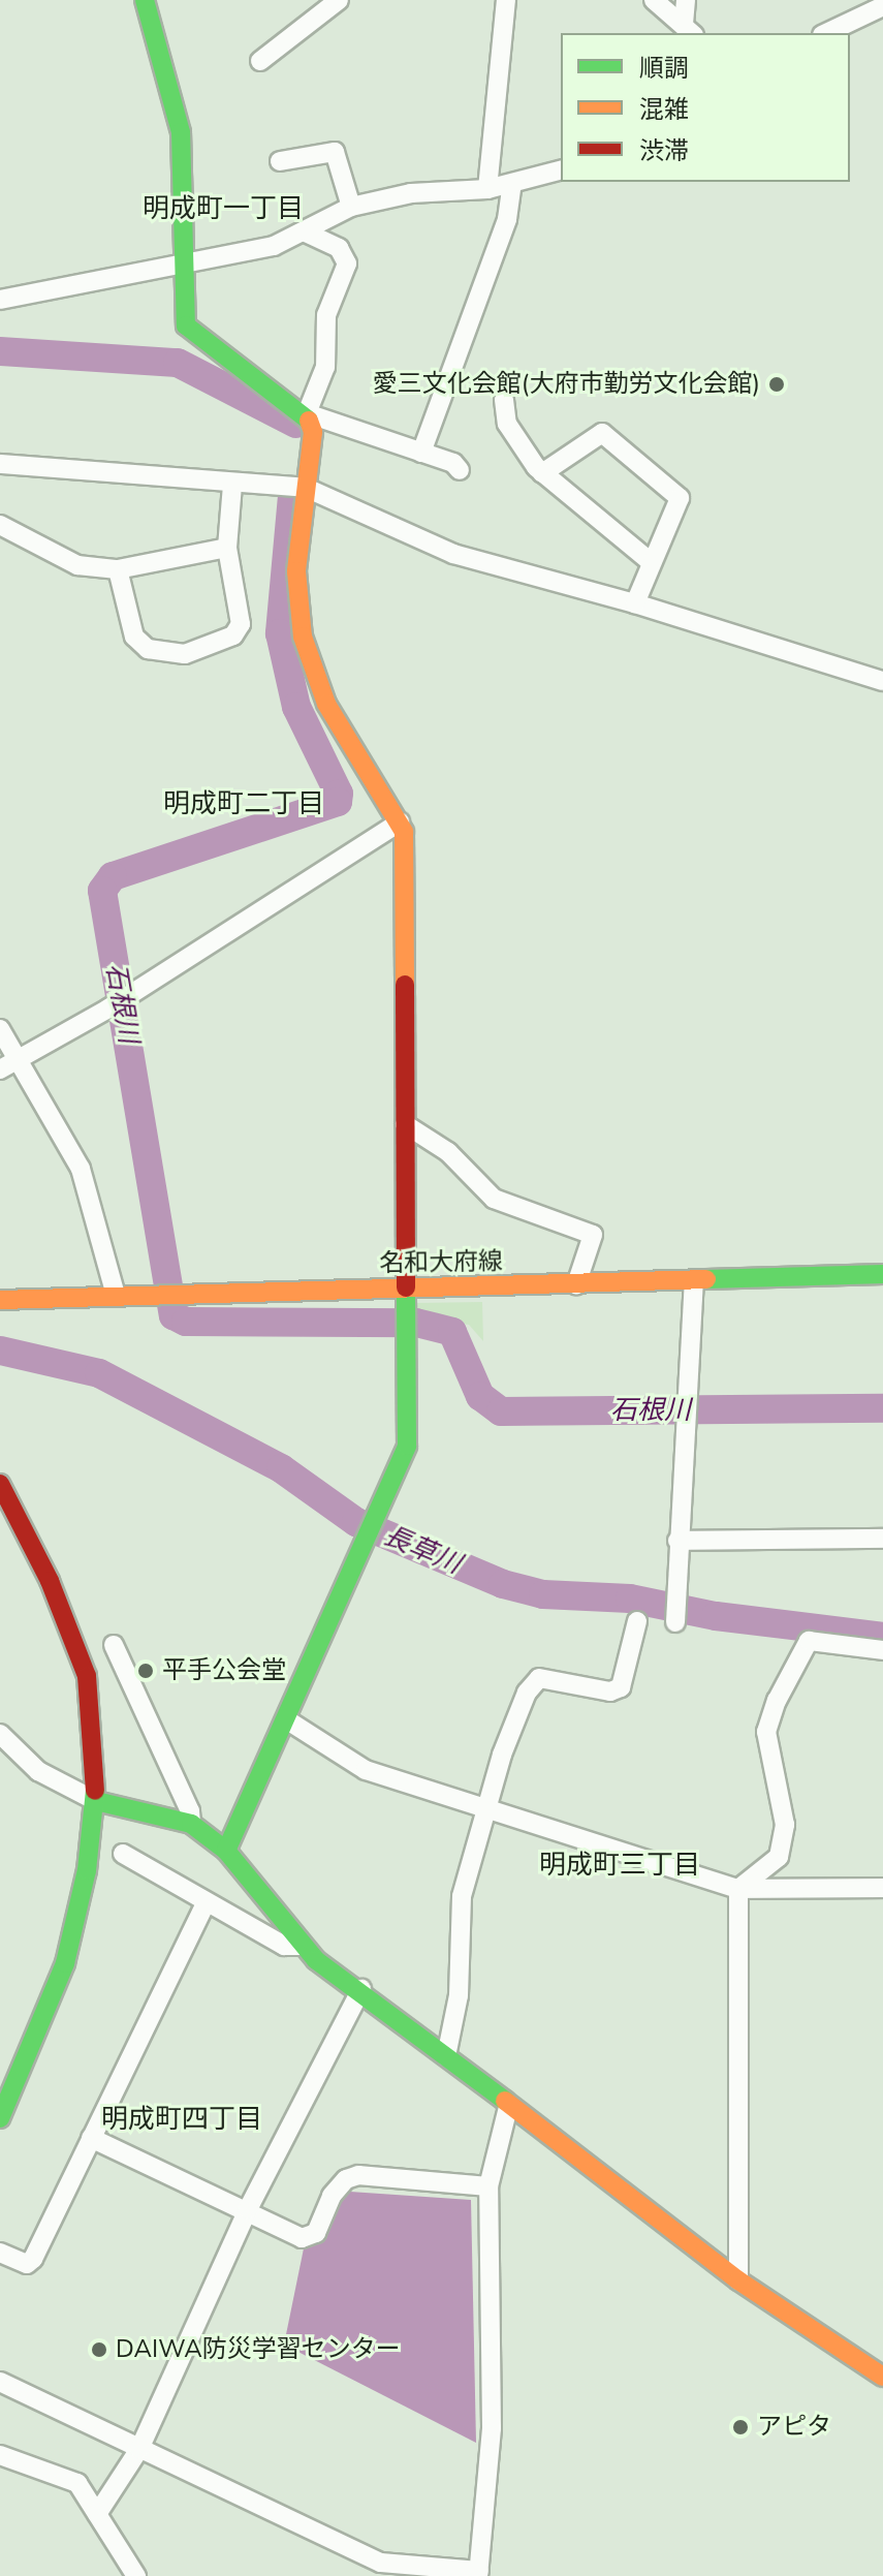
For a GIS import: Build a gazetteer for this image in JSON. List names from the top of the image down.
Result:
{
  "streets": {
    "street": ["名和大府線"]
  },
  "districts": [
    "明成町一丁目",
    "明成町二丁目",
    "明成町三丁目",
    "明成町四丁目"
  ],
  "water": ["石根川", "長草川"],
  "places": [
    "愛三文化会館(大府市勤労文化会館)",
    "平手公会堂",
    "DAIWA防災学習センター",
    "アピタ"
  ],
  "legend": ["順調", "混雑", "渋滞"]
}
